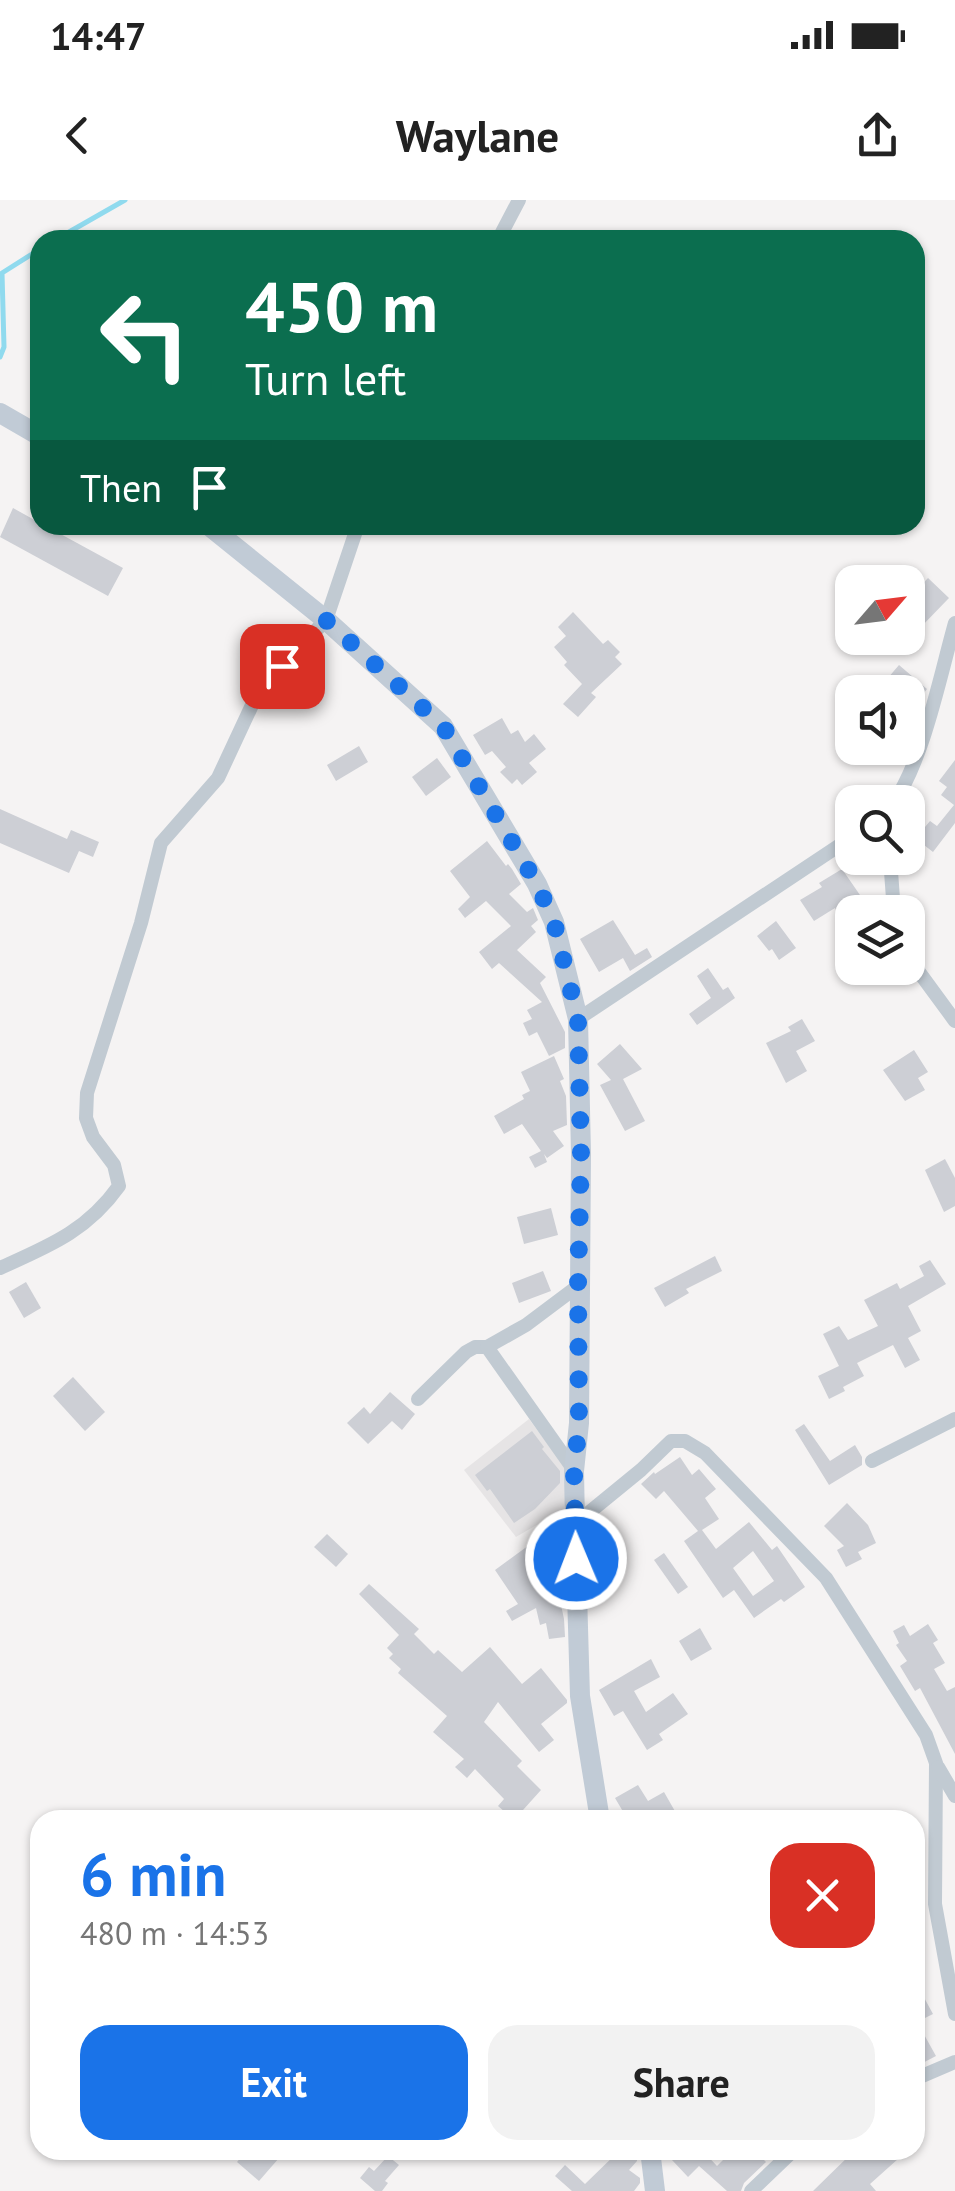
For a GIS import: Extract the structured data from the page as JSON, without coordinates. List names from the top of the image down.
{
  "north": "top right",
  "page": {
    "status": "14:47",
    "header": "Waylane",
    "turn": ["450 m", "Turn left"],
    "then": "Then",
    "heading": ["6 min", "480 m · 14:53"],
    "buttons": ["Exit", "Share"]
  }
}
